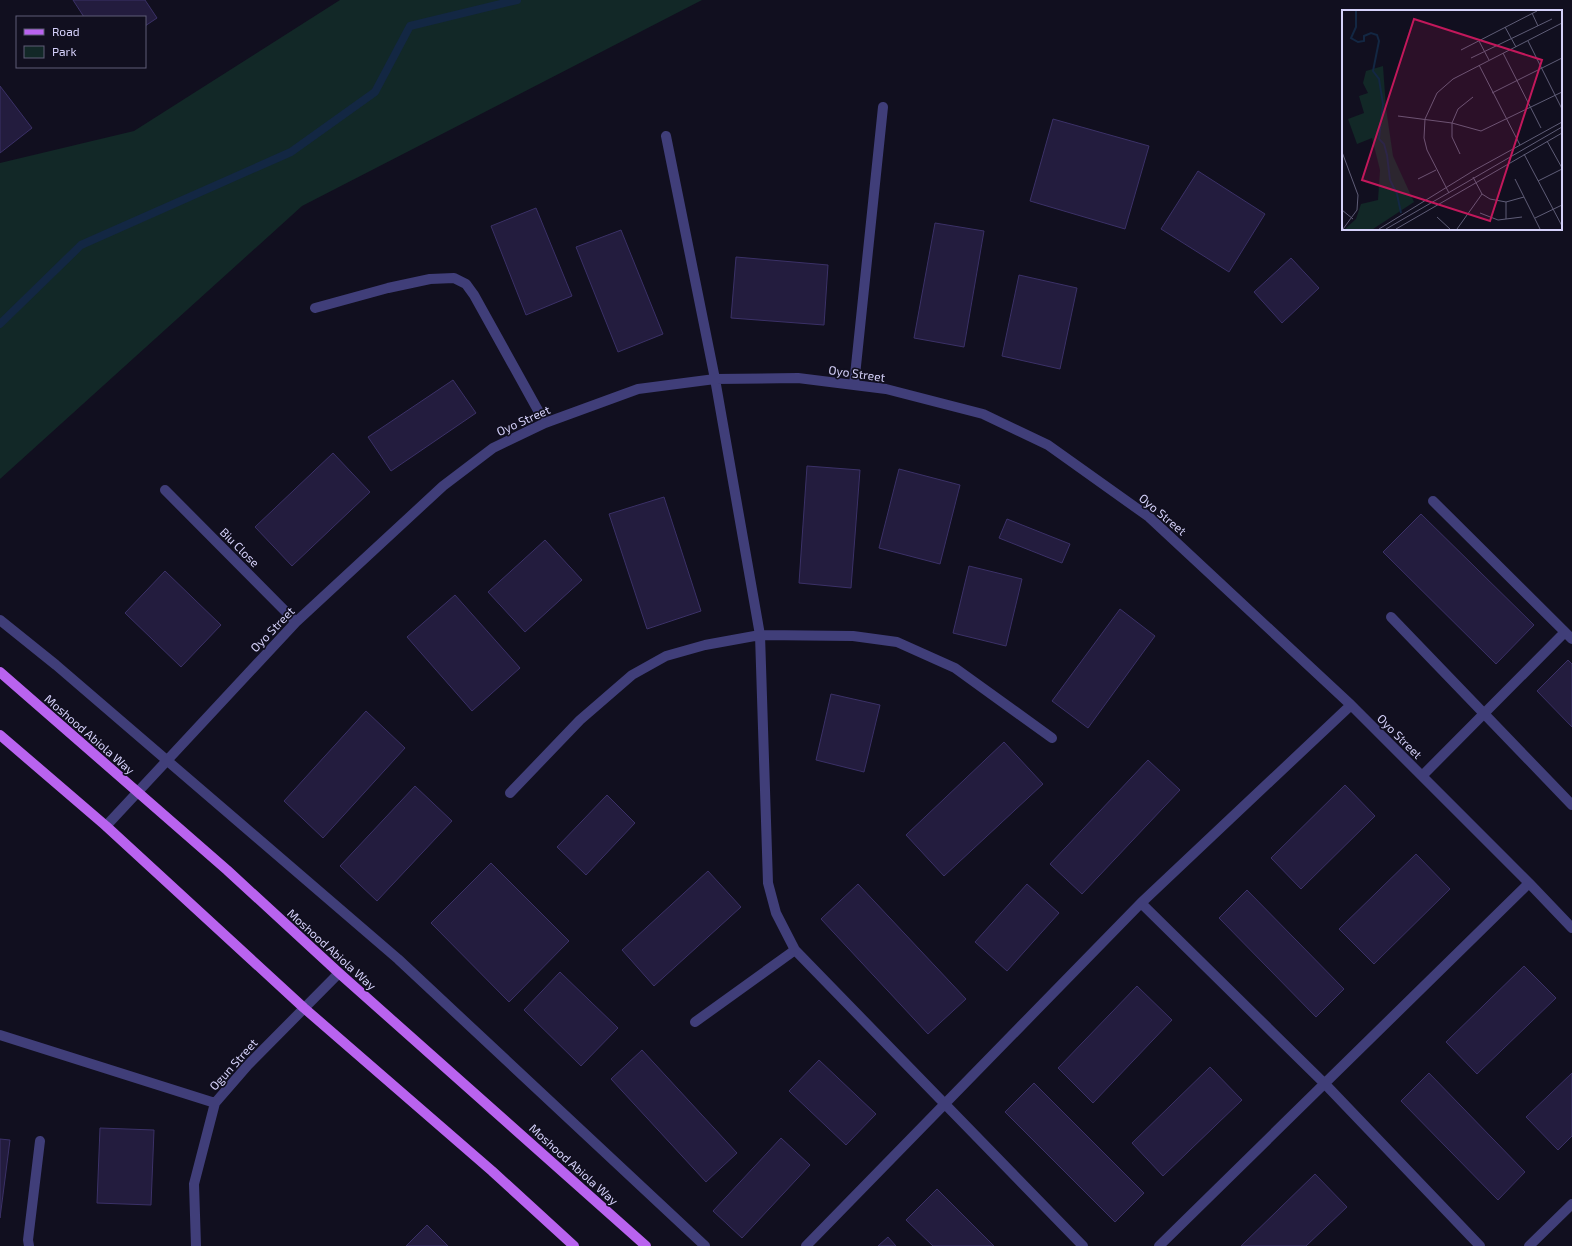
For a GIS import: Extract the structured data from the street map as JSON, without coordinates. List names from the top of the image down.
{
  "streets": {
    "main road": ["Moshood Abiola Way"],
    "street": ["Oyo Street", "Biu Close", "Ogun Street"]
  },
  "crossings": [
    ["Oyo Street", "Biu Close"],
    ["Oyo Street", "Moshood Abiola Way"],
    ["Moshood Abiola Way", "Ogun Street"]
  ],
  "legend": ["Road", "Park"]
}
